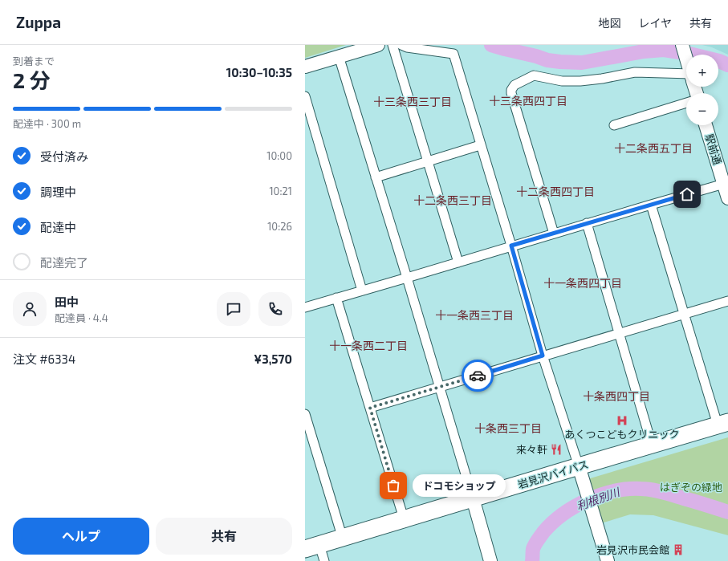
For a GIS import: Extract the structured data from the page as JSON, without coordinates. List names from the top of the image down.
{
  "streets": {
    "highway": ["岩見沢バイパス"],
    "street": ["駅前通"]
  },
  "districts": [
    "十三条西四丁目",
    "十三条西三丁目",
    "十二条西五丁目",
    "十二条西四丁目",
    "十二条西三丁目",
    "十一条西四丁目",
    "十一条西三丁目",
    "十一条西二丁目",
    "十条西四丁目",
    "十条西三丁目"
  ],
  "water": ["利根別川"],
  "parks": ["はぎぞの緑地"],
  "places": {
    "hospital": ["あくつこどもクリニック"],
    "restaurant": ["来々軒"],
    "other": ["ドコモショップ"],
    "building": ["岩見沢市民会館"]
  },
  "page": {
    "header": "Zuppa",
    "nav": ["地図", "レイヤ", "共有"],
    "heading": ["2 分", "到着まで", "10:30–10:35"],
    "panel": [
      "田中",
      "配達員 · 4.4",
      "注文 #6334",
      "¥3,570"
    ],
    "map_buttons": ["+", "−"],
    "bar": "配達中 · 300 m",
    "list": [
      ["受付済み", "10:00"],
      ["調理中", "10:21"],
      ["配達中", "10:26"],
      "配達完了"
    ],
    "bubble": "ドコモショップ",
    "buttons": ["ヘルプ", "共有"]
  }
}
